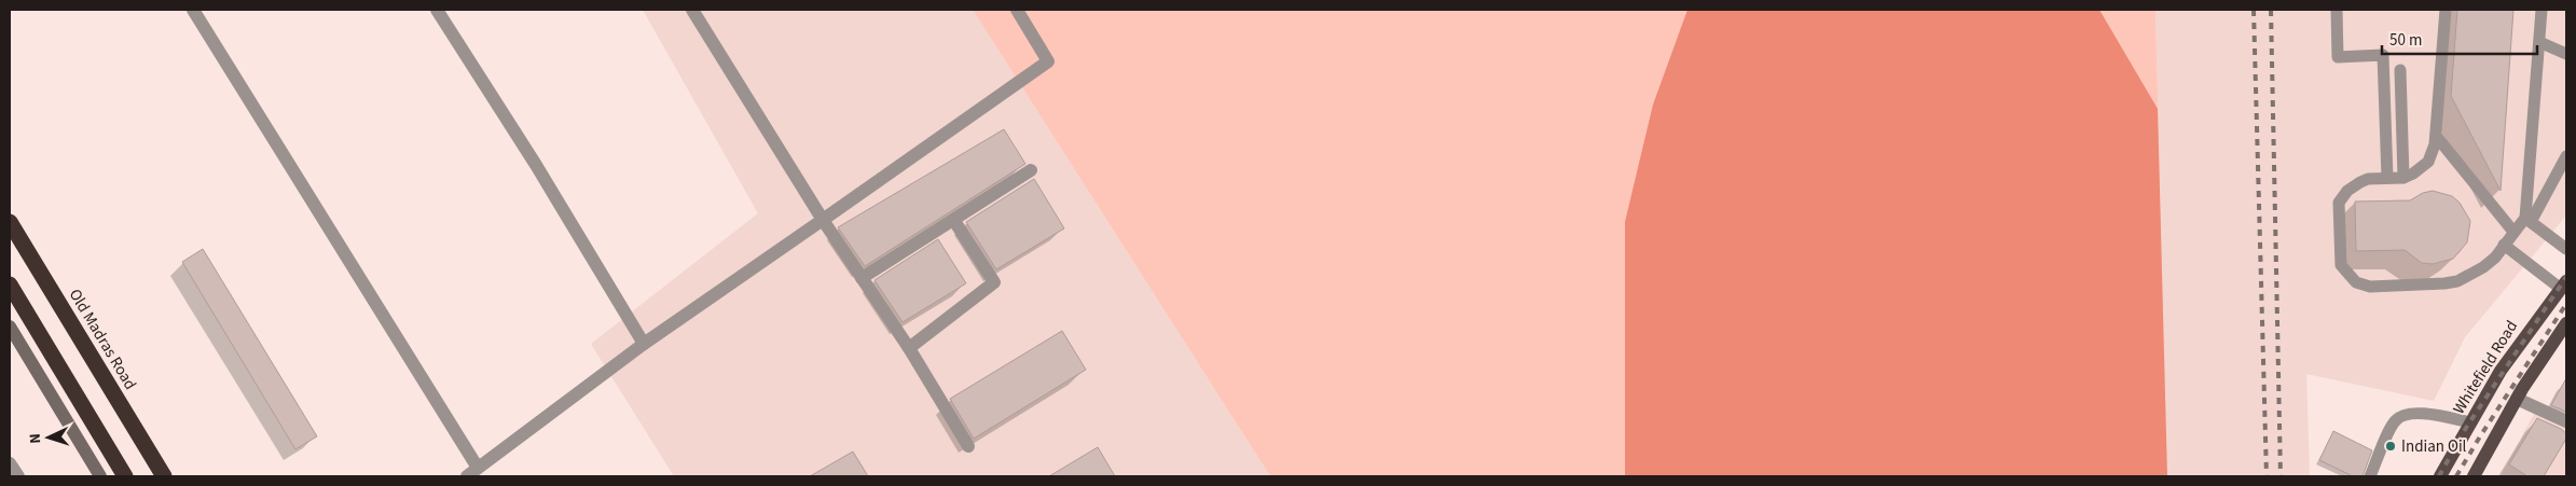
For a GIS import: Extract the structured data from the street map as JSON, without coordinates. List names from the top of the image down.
{
  "streets": {
    "highway": ["Old Madras Road"],
    "main road": ["Whitefield Road"]
  },
  "places": ["Indian Oil"],
  "scale_bar": "50 m",
  "north": "left"
}
